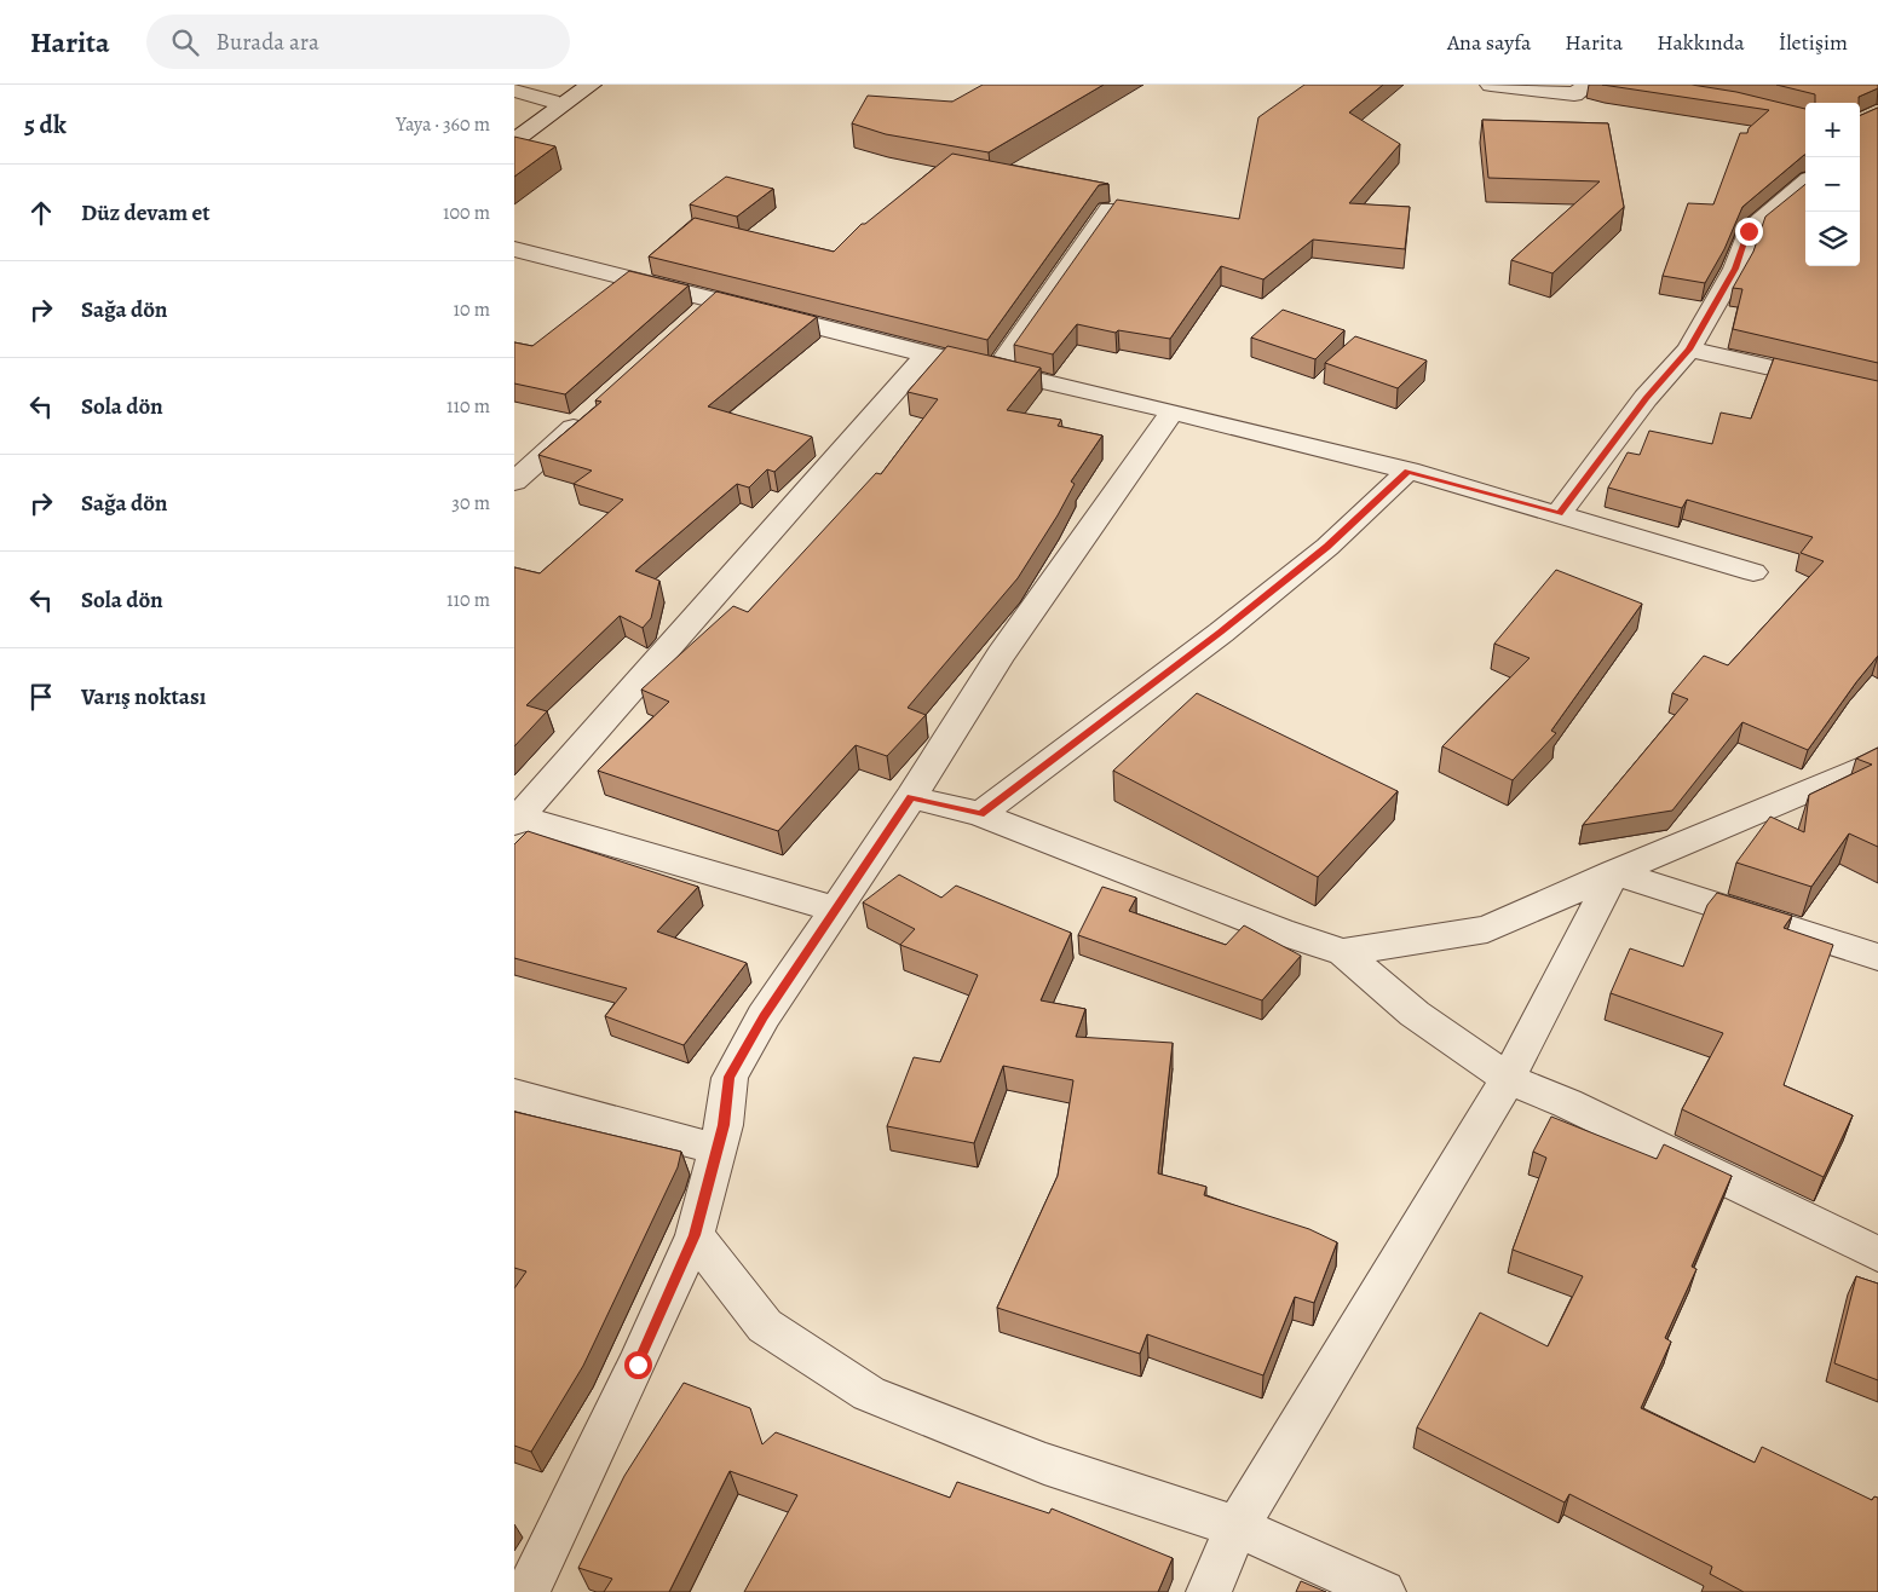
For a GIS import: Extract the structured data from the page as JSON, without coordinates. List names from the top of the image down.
{
  "page": {
    "header": "Harita",
    "search": "Burada ara",
    "nav": [
      "Ana sayfa",
      "Harita",
      "Hakkında",
      "İletişim"
    ],
    "heading": ["5 dk", "Yaya · 360 m"],
    "map_buttons": ["+", "−"],
    "list": [
      ["Düz devam et", "100 m"],
      ["Sağa dön", "10 m"],
      ["Sola dön", "110 m"],
      ["Sağa dön", "30 m"],
      ["Sola dön", "110 m"],
      "Varış noktası"
    ]
  }
}
